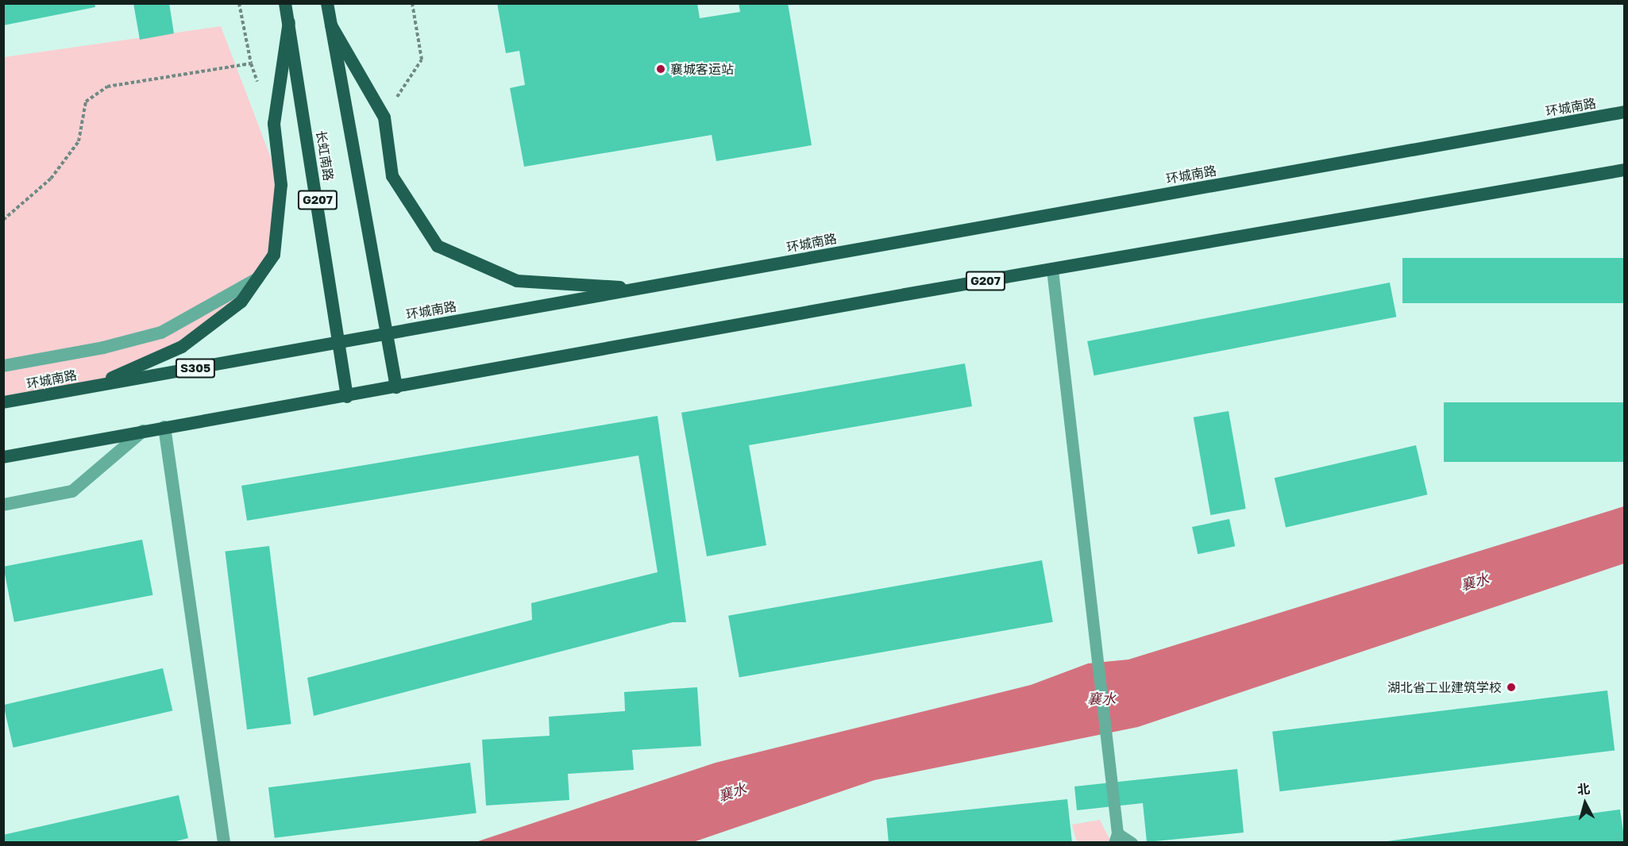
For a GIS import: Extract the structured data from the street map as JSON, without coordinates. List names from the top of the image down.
{
  "streets": {
    "highway": [
      "环城南路",
      "长虹南路",
      "G207",
      "S305"
    ]
  },
  "crossings": [
    ["环城南路", "长虹南路"],
    ["长虹南路", "G207"]
  ],
  "water": ["襄水"],
  "places": ["襄城客运站", "湖北省工业建筑学校"],
  "north": "top"
}
